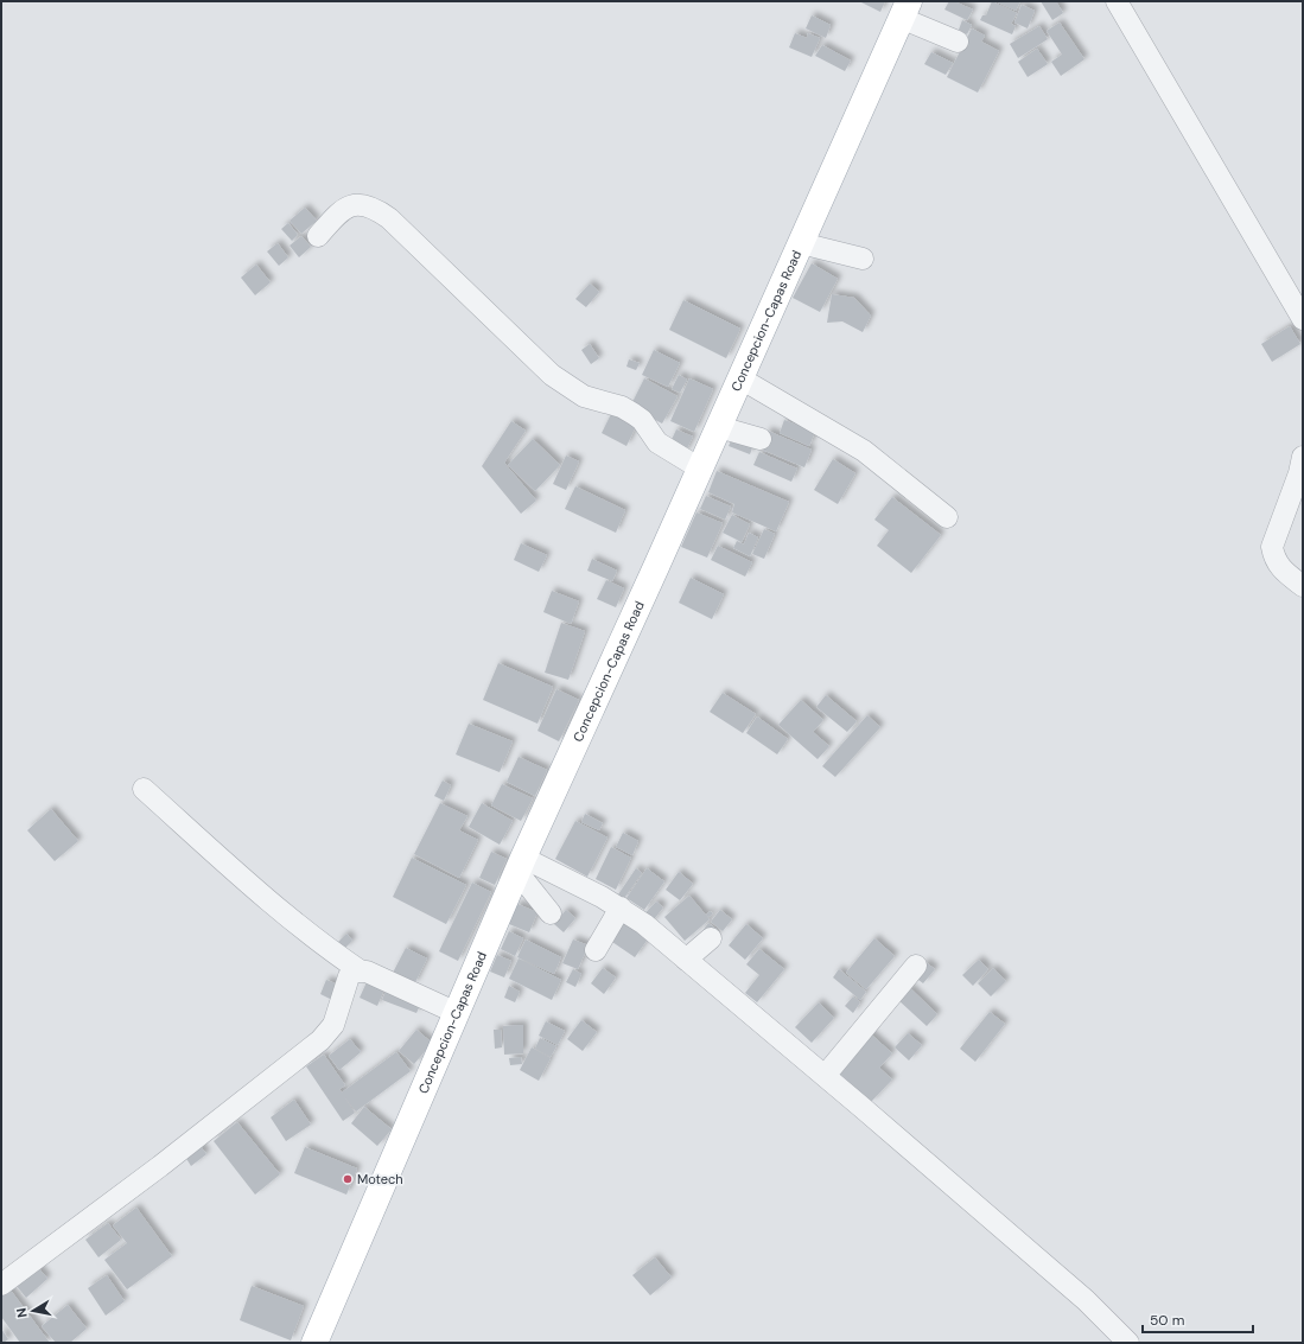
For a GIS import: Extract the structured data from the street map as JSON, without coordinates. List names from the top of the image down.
{
  "streets": {
    "main road": ["Concepcion-Capas Road"]
  },
  "places": ["Motech"],
  "scale_bar": "50 m",
  "north": "left"
}
